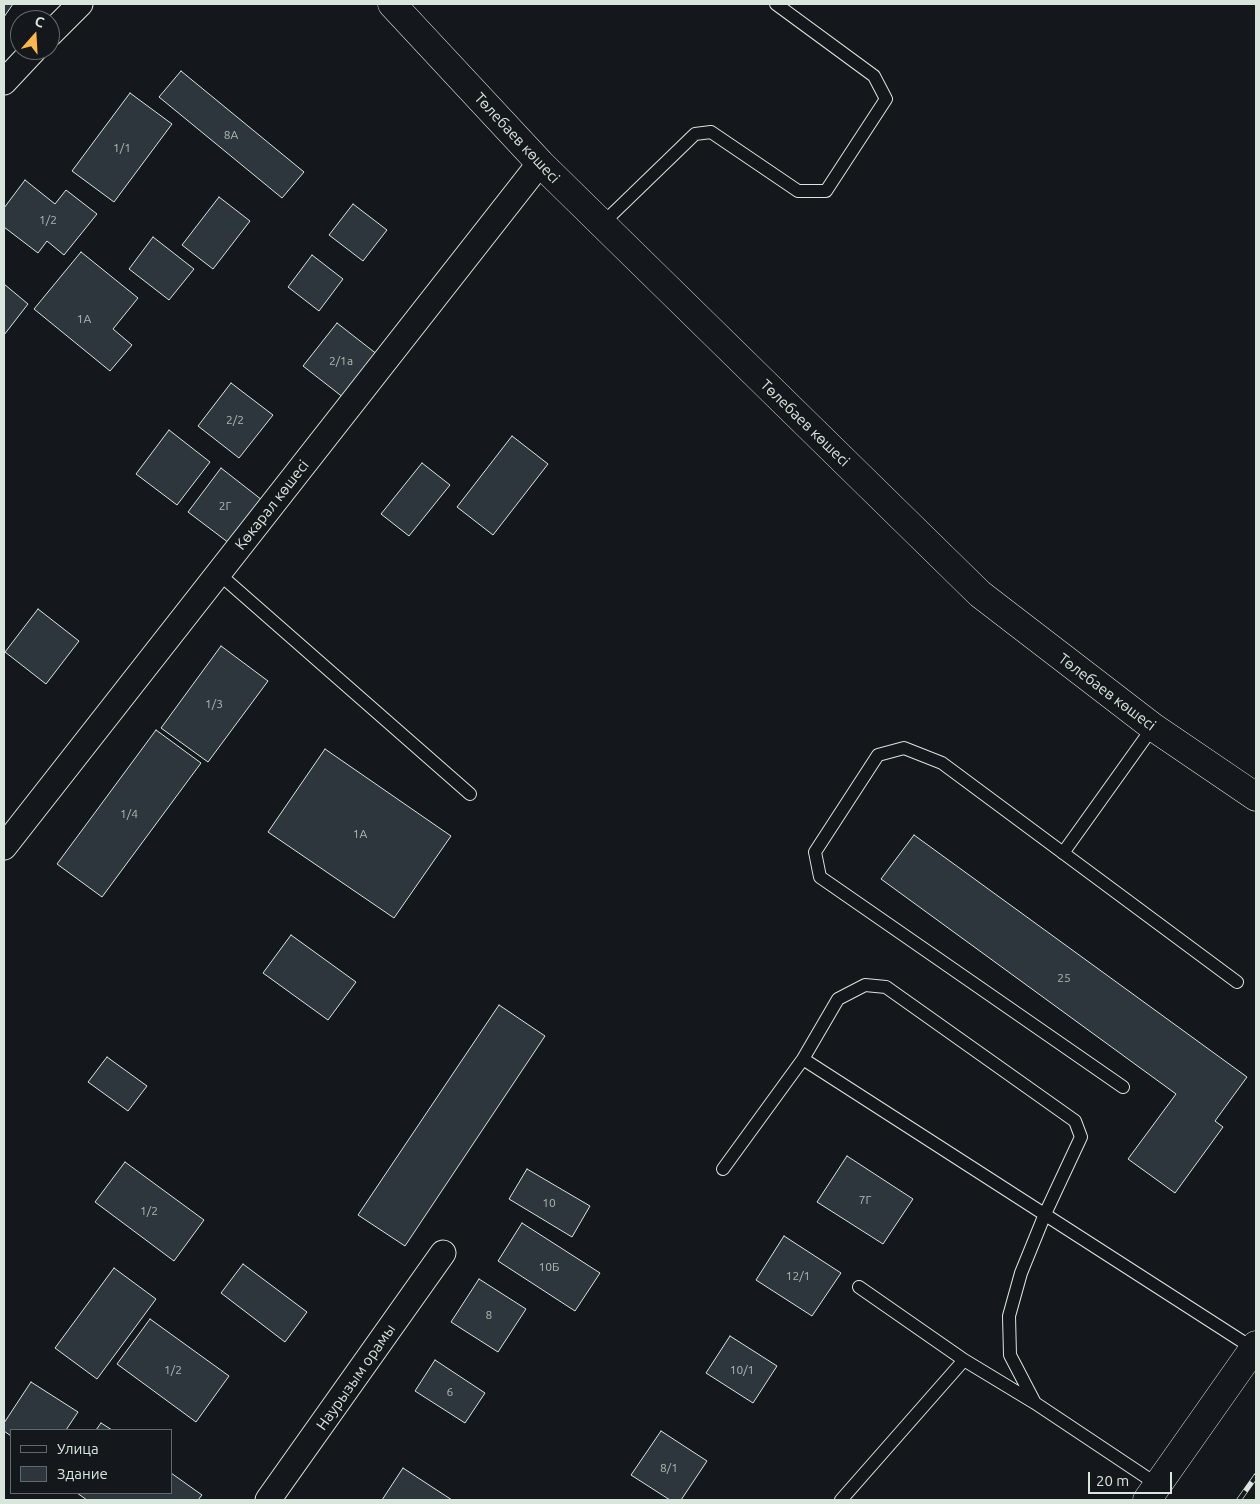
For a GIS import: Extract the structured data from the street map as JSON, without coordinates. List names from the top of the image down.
{
  "streets": {
    "street": ["Төлебаев көшесі", "Көкарал көшесі", "Наурызым орамы"]
  },
  "crossings": [
    ["Төлебаев көшесі", "Көкарал көшесі"]
  ],
  "house_numbers": [
    "8А",
    "1/1",
    "1/2",
    "1А",
    "2/1а",
    "2/2",
    "2Г",
    "1/3",
    "1/4",
    "1А",
    "25",
    "7Г",
    "10",
    "1/2",
    "10Б",
    "12/1",
    "8",
    "1/2",
    "10/1",
    "6",
    "8/1"
  ],
  "legend": ["Улица", "Здание"],
  "scale_bar": "20 m",
  "north": "top"
}
